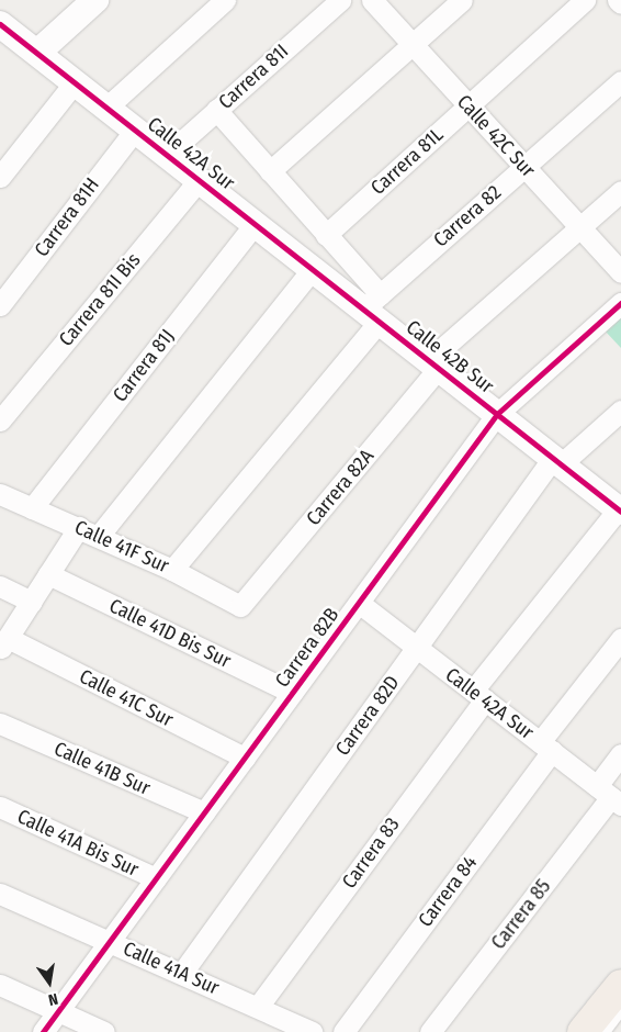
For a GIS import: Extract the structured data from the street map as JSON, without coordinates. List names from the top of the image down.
{
  "streets": {
    "street": [
      "Carrera 81I",
      "Calle 42C Sur",
      "Calle 42A Sur",
      "Carrera 81L",
      "Carrera 82",
      "Carrera 81H",
      "Carrera 81I Bis",
      "Calle 42B Sur",
      "Carrera 81J",
      "Carrera 82A",
      "Calle 41F Sur",
      "Calle 41D Bis Sur",
      "Carrera 82B",
      "Calle 41C Sur",
      "Carrera 82D",
      "Calle 41B Sur",
      "Calle 41A Bis Sur",
      "Carrera 83",
      "Carrera 84",
      "Carrera 85",
      "Calle 41A Sur"
    ]
  },
  "crossings": [
    ["Carrera 81I", "Calle 42A Sur"],
    ["Carrera 81I", "Calle 42B Sur"],
    ["Calle 42C Sur", "Carrera 81L"],
    ["Calle 42C Sur", "Carrera 82"],
    ["Calle 42C Sur", "Carrera 82A"],
    ["Calle 42A Sur", "Carrera 82"],
    ["Calle 42A Sur", "Carrera 81H"],
    ["Calle 42A Sur", "Carrera 81I Bis"],
    ["Calle 42A Sur", "Calle 42B Sur"],
    ["Calle 42A Sur", "Carrera 81J"],
    ["Calle 42A Sur", "Carrera 82B"],
    ["Calle 42A Sur", "Carrera 82D"],
    ["Calle 42A Sur", "Carrera 83"],
    ["Calle 42A Sur", "Carrera 84"],
    ["Calle 42A Sur", "Carrera 85"],
    ["Carrera 81L", "Calle 42B Sur"],
    ["Carrera 82", "Calle 42B Sur"],
    ["Carrera 82", "Calle 41F Sur"],
    ["Calle 42B Sur", "Carrera 82A"],
    ["Calle 42B Sur", "Carrera 82B"],
    ["Calle 42B Sur", "Carrera 82D"],
    ["Calle 42B Sur", "Carrera 83"],
    ["Carrera 81J", "Calle 41F Sur"],
    ["Carrera 82A", "Calle 41F Sur"],
    ["Calle 41D Bis Sur", "Carrera 82B"],
    ["Carrera 82B", "Calle 41C Sur"],
    ["Carrera 82B", "Calle 41B Sur"],
    ["Carrera 82B", "Calle 41A Bis Sur"],
    ["Carrera 82B", "Calle 41A Sur"],
    ["Carrera 82D", "Calle 41A Sur"],
    ["Carrera 83", "Calle 41A Sur"]
  ],
  "north": "bottom"
}
